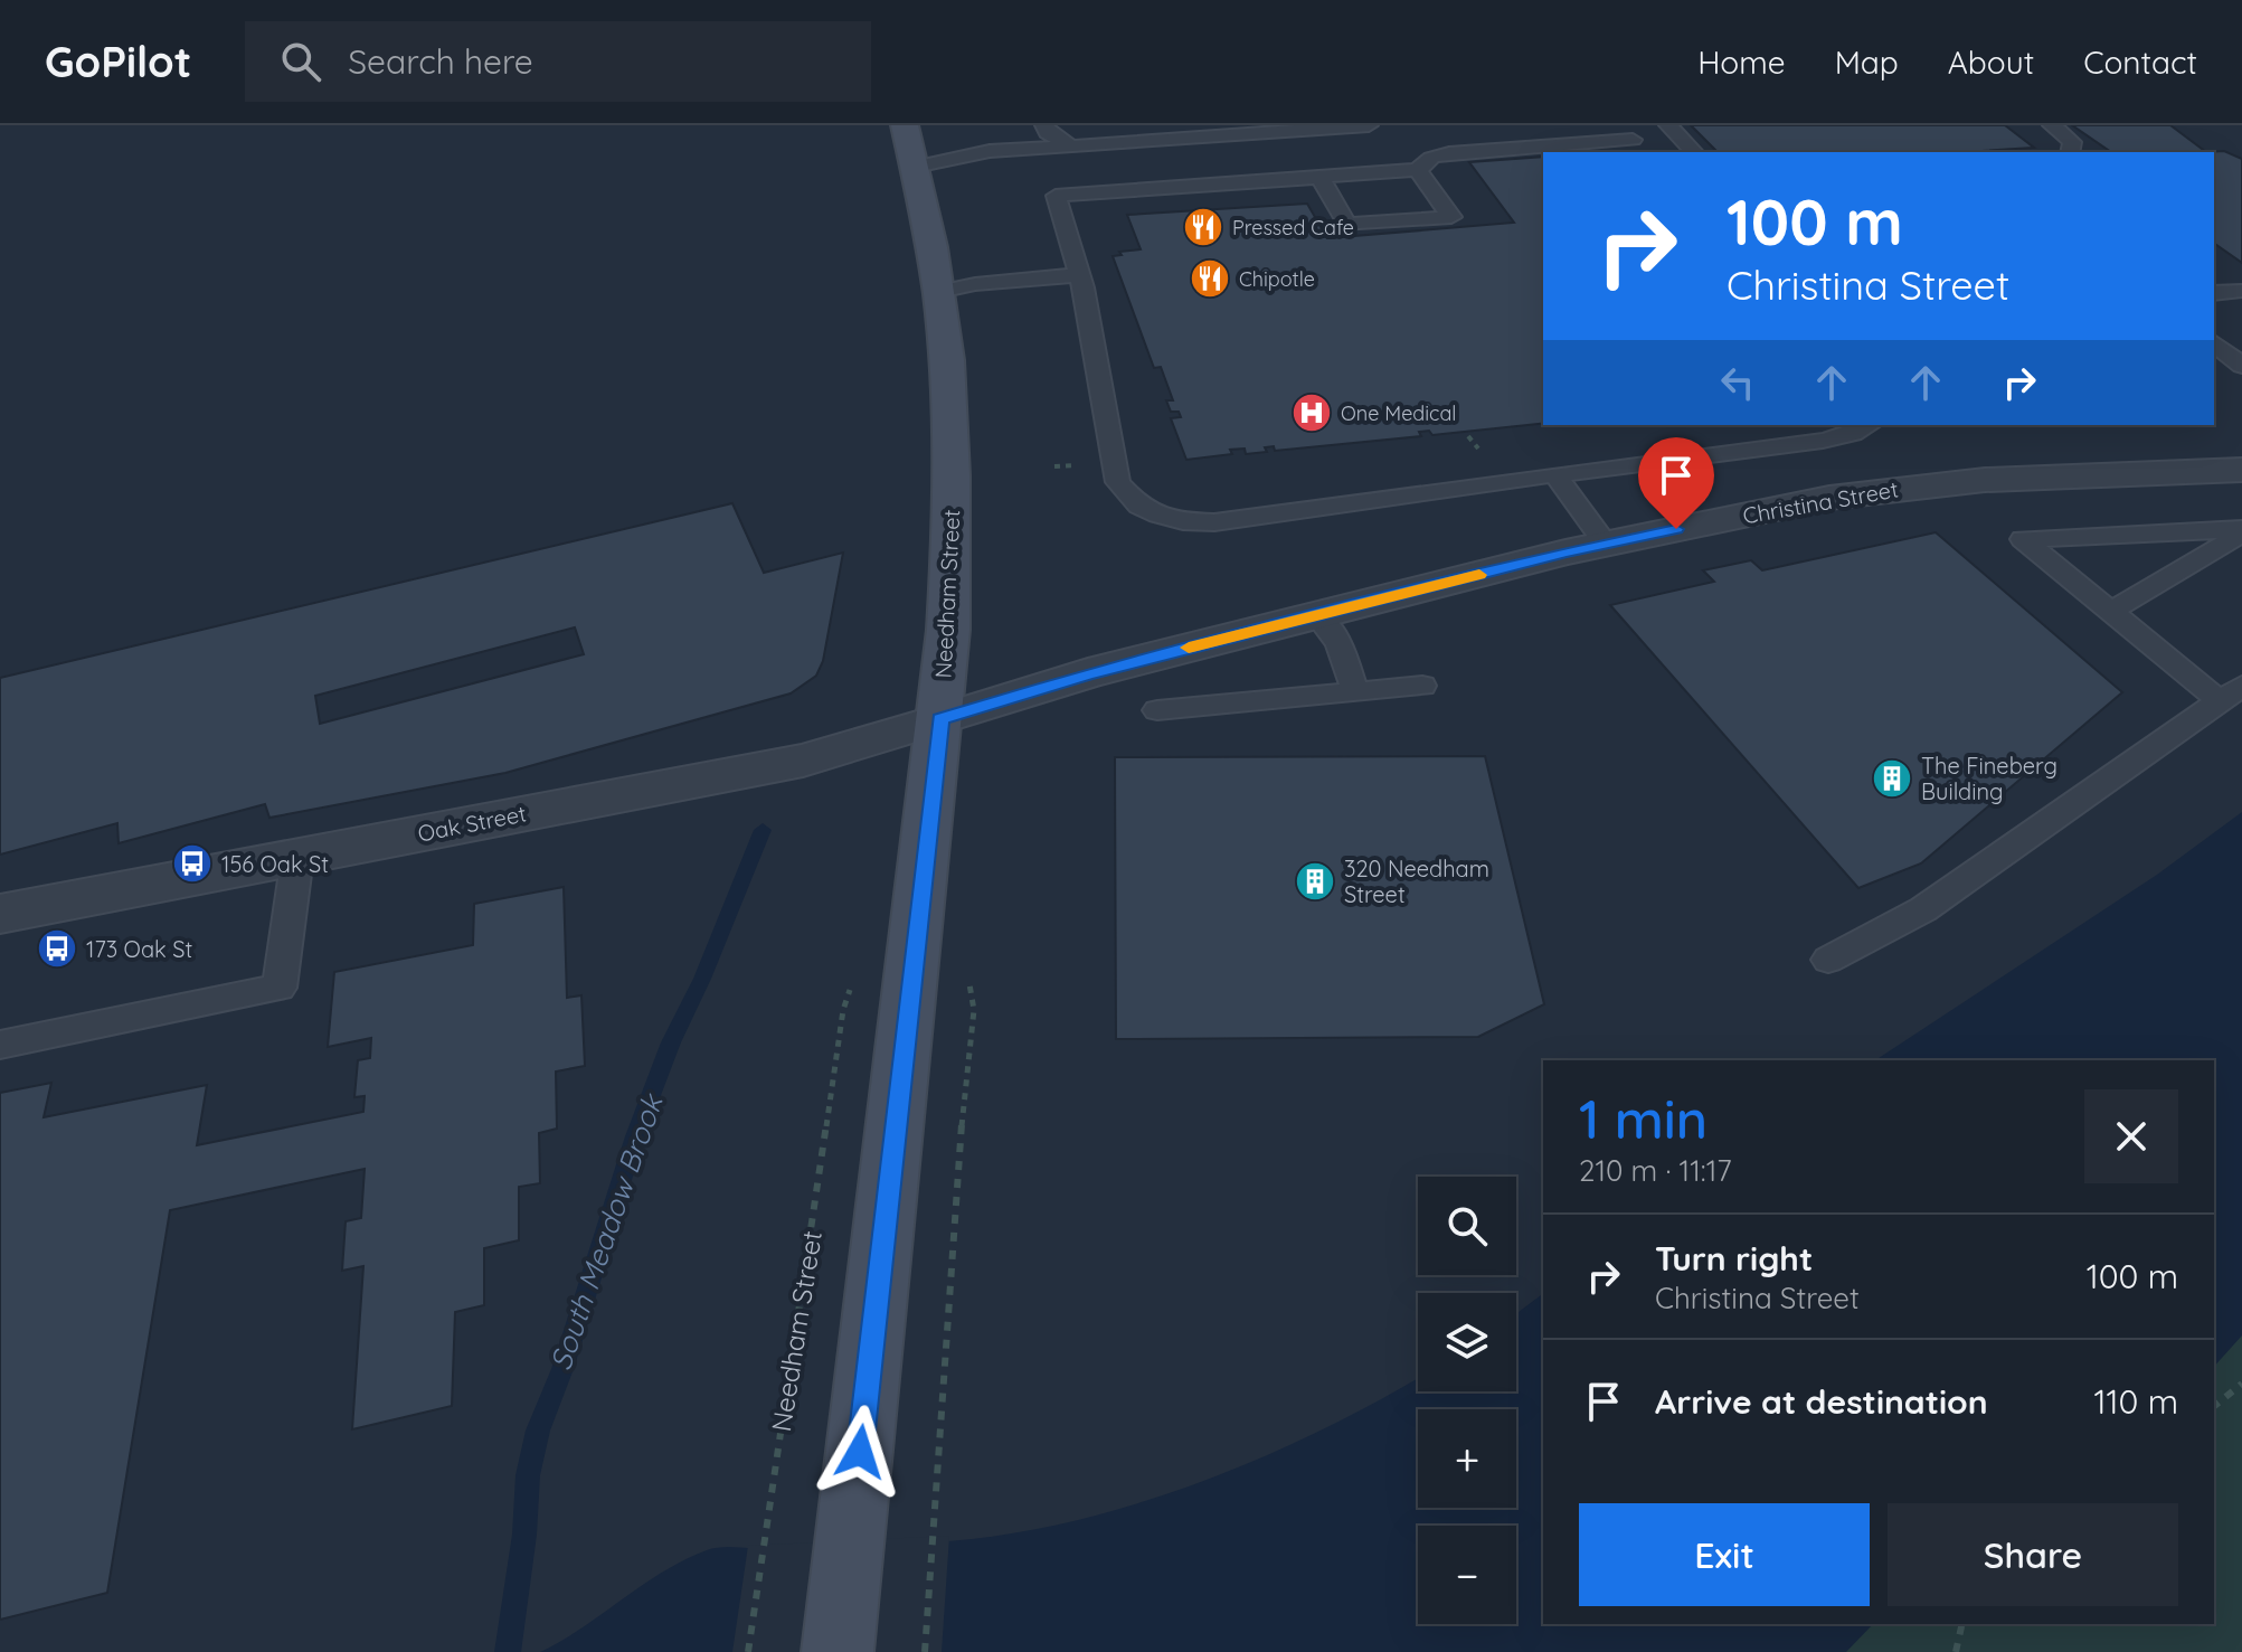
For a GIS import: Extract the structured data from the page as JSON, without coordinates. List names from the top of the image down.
{
  "streets": {
    "main road": ["Needham Street"],
    "street": ["Christina Street", "Oak Street"]
  },
  "crossings": [
    ["Christina Street", "Needham Street"],
    ["Christina Street", "Oak Street"],
    ["Needham Street", "Oak Street"]
  ],
  "water": ["South Meadow Brook"],
  "places": {
    "restaurant": ["Pressed Cafe", "Chipotle"],
    "hospital": ["One Medical"],
    "building": ["The Fineberg Building", "320 Needham Street"],
    "bus stop": ["156 Oak St", "173 Oak St"]
  },
  "page": {
    "header": "GoPilot",
    "search": "Search here",
    "nav": [
      "Home",
      "Map",
      "About",
      "Contact"
    ],
    "turn": ["100 m", "Christina Street"],
    "heading": ["1 min", "210 m · 11:17"],
    "map_buttons": ["+", "−"],
    "list": [
      {
        "name": "Turn right",
        "note": "Christina Street",
        "value": "100 m"
      },
      {
        "name": "Arrive at destination",
        "value": "110 m"
      }
    ],
    "buttons": ["Exit", "Share"]
  }
}
